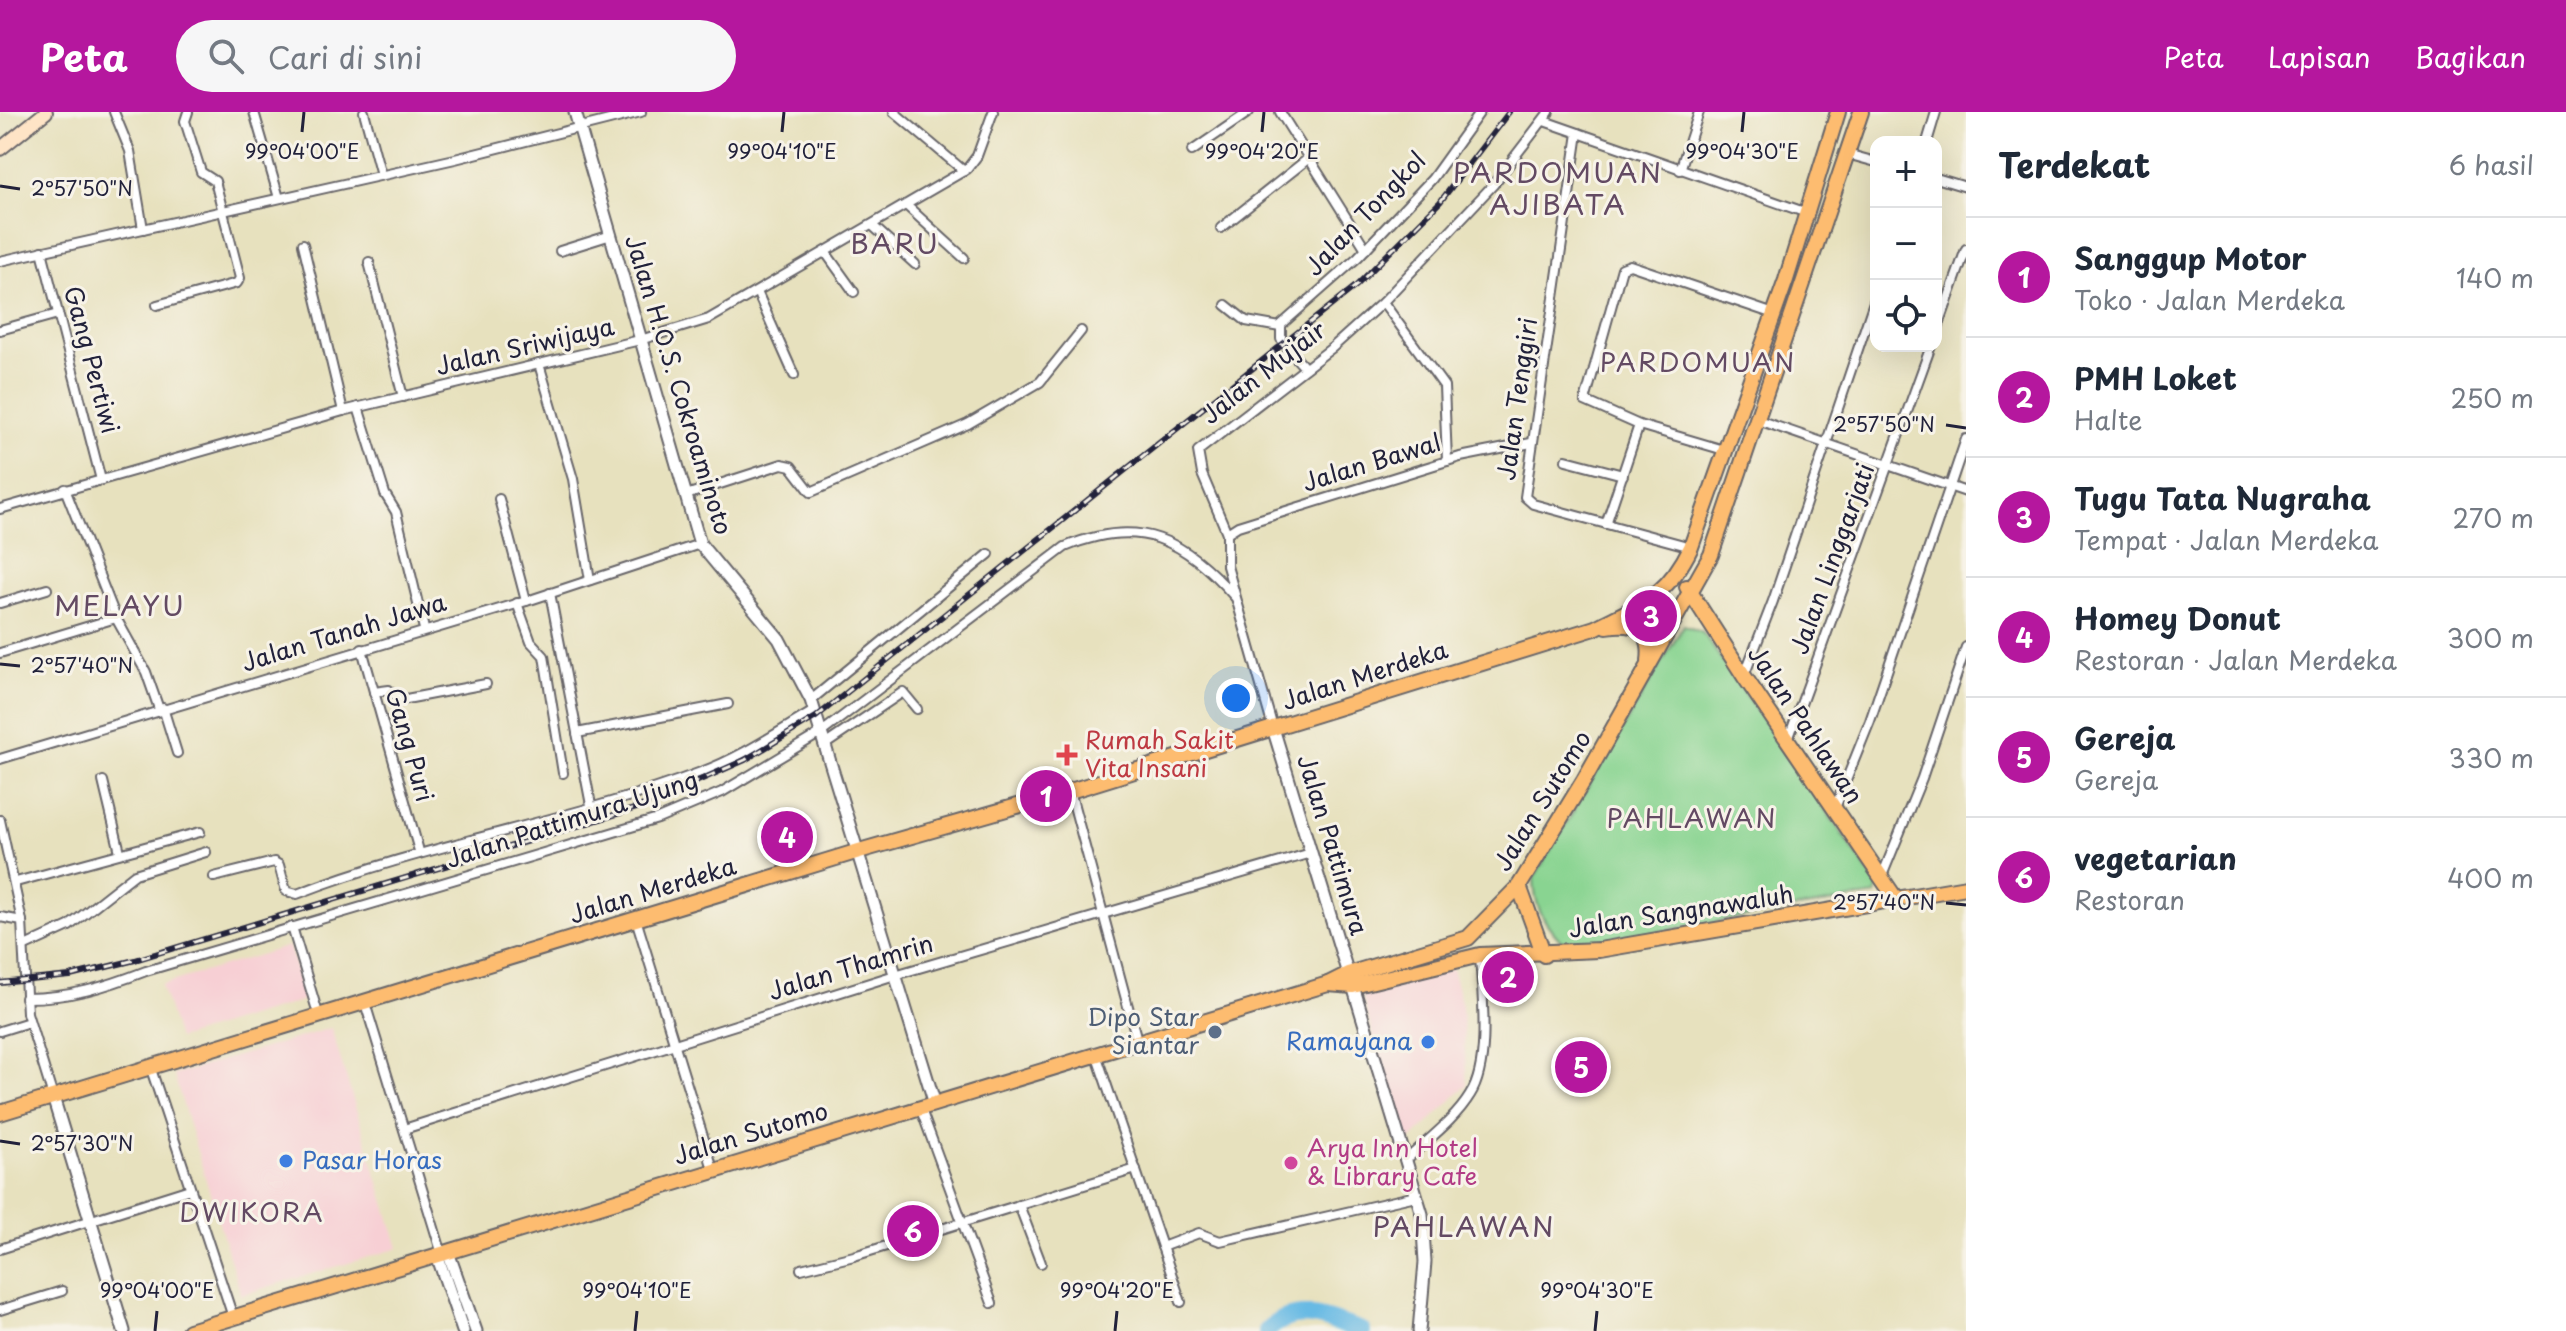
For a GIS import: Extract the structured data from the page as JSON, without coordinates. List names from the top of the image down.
{
  "streets": {
    "main road": [
      "Jalan Merdeka",
      "Jalan Pahlawan",
      "Jalan Sutomo",
      "Jalan Sangnawaluh"
    ],
    "street": [
      "Jalan Tongkol",
      "Jalan Sriwijaya",
      "Gang Pertiwi",
      "Jalan Mujair",
      "Jalan H.O.S. Cokroaminoto",
      "Jalan Tenggiri",
      "Jalan Bawal",
      "Jalan Linggarjati",
      "Jalan Tanah Jawa",
      "Gang Puri",
      "Jalan Pattimura Ujung",
      "Jalan Pattimura",
      "Jalan Thamrin"
    ]
  },
  "crossings": [
    ["Jalan Sriwijaya", "Gang Pertiwi"],
    ["Jalan Sriwijaya", "Jalan H.O.S. Cokroaminoto"],
    ["Jalan Mujair", "Jalan Bawal"],
    ["Jalan Mujair", "Jalan Merdeka"],
    ["Jalan Mujair", "Jalan Pattimura Ujung"],
    ["Jalan Mujair", "Jalan Pattimura"],
    ["Jalan H.O.S. Cokroaminoto", "Jalan Tanah Jawa"],
    ["Jalan H.O.S. Cokroaminoto", "Jalan Merdeka"],
    ["Jalan H.O.S. Cokroaminoto", "Jalan Sutomo"],
    ["Jalan H.O.S. Cokroaminoto", "Jalan Pattimura Ujung"],
    ["Jalan H.O.S. Cokroaminoto", "Jalan Thamrin"],
    ["Jalan Tenggiri", "Jalan Bawal"],
    ["Jalan Linggarjati", "Jalan Pahlawan"],
    ["Jalan Tanah Jawa", "Gang Puri"],
    ["Jalan Merdeka", "Jalan Pahlawan"],
    ["Jalan Merdeka", "Jalan Pattimura"],
    ["Jalan Pahlawan", "Jalan Sutomo"],
    ["Jalan Pahlawan", "Jalan Sangnawaluh"],
    ["Jalan Sutomo", "Jalan Pattimura"],
    ["Jalan Sutomo", "Jalan Sangnawaluh"],
    ["Jalan Pattimura", "Jalan Thamrin"]
  ],
  "districts": [
    "PARDOMUAN AJIBATA",
    "BARU",
    "PARDOMUAN",
    "MELAYU",
    "PAHLAWAN",
    "DWIKORA",
    "PAHLAWAN"
  ],
  "places": {
    "health": ["Rumah Sakit Vita Insani"],
    "other": [
      "Dipo Star Siantar",
      "Ramayana",
      "Pasar Horas",
      "Arya Inn Hotel & Library Cafe"
    ]
  },
  "page": {
    "header": "Peta",
    "search": "Cari di sini",
    "nav": ["Peta", "Lapisan", "Bagikan"],
    "heading": ["Terdekat", "6 hasil"],
    "map_buttons": ["+", "−"],
    "list": [
      {
        "mark": "1",
        "name": "Sanggup Motor",
        "note": "Toko · Jalan Merdeka",
        "value": "140 m"
      },
      {
        "mark": "2",
        "name": "PMH Loket",
        "note": "Halte",
        "value": "250 m"
      },
      {
        "mark": "3",
        "name": "Tugu Tata Nugraha",
        "note": "Tempat · Jalan Merdeka",
        "value": "270 m"
      },
      {
        "mark": "4",
        "name": "Homey Donut",
        "note": "Restoran · Jalan Merdeka",
        "value": "300 m"
      },
      {
        "mark": "5",
        "name": "Gereja",
        "note": "Gereja",
        "value": "330 m"
      },
      {
        "mark": "6",
        "name": "vegetarian",
        "note": "Restoran",
        "value": "400 m"
      }
    ],
    "pins": [
      "3",
      "1",
      "4",
      "2",
      "5",
      "6"
    ]
  },
  "coordinates": [
    "99°04'00\"E",
    "99°04'10\"E",
    "99°04'20\"E",
    "99°04'30\"E",
    "2°57'50\"N",
    "2°57'40\"N",
    "2°57'30\"N"
  ]
}
